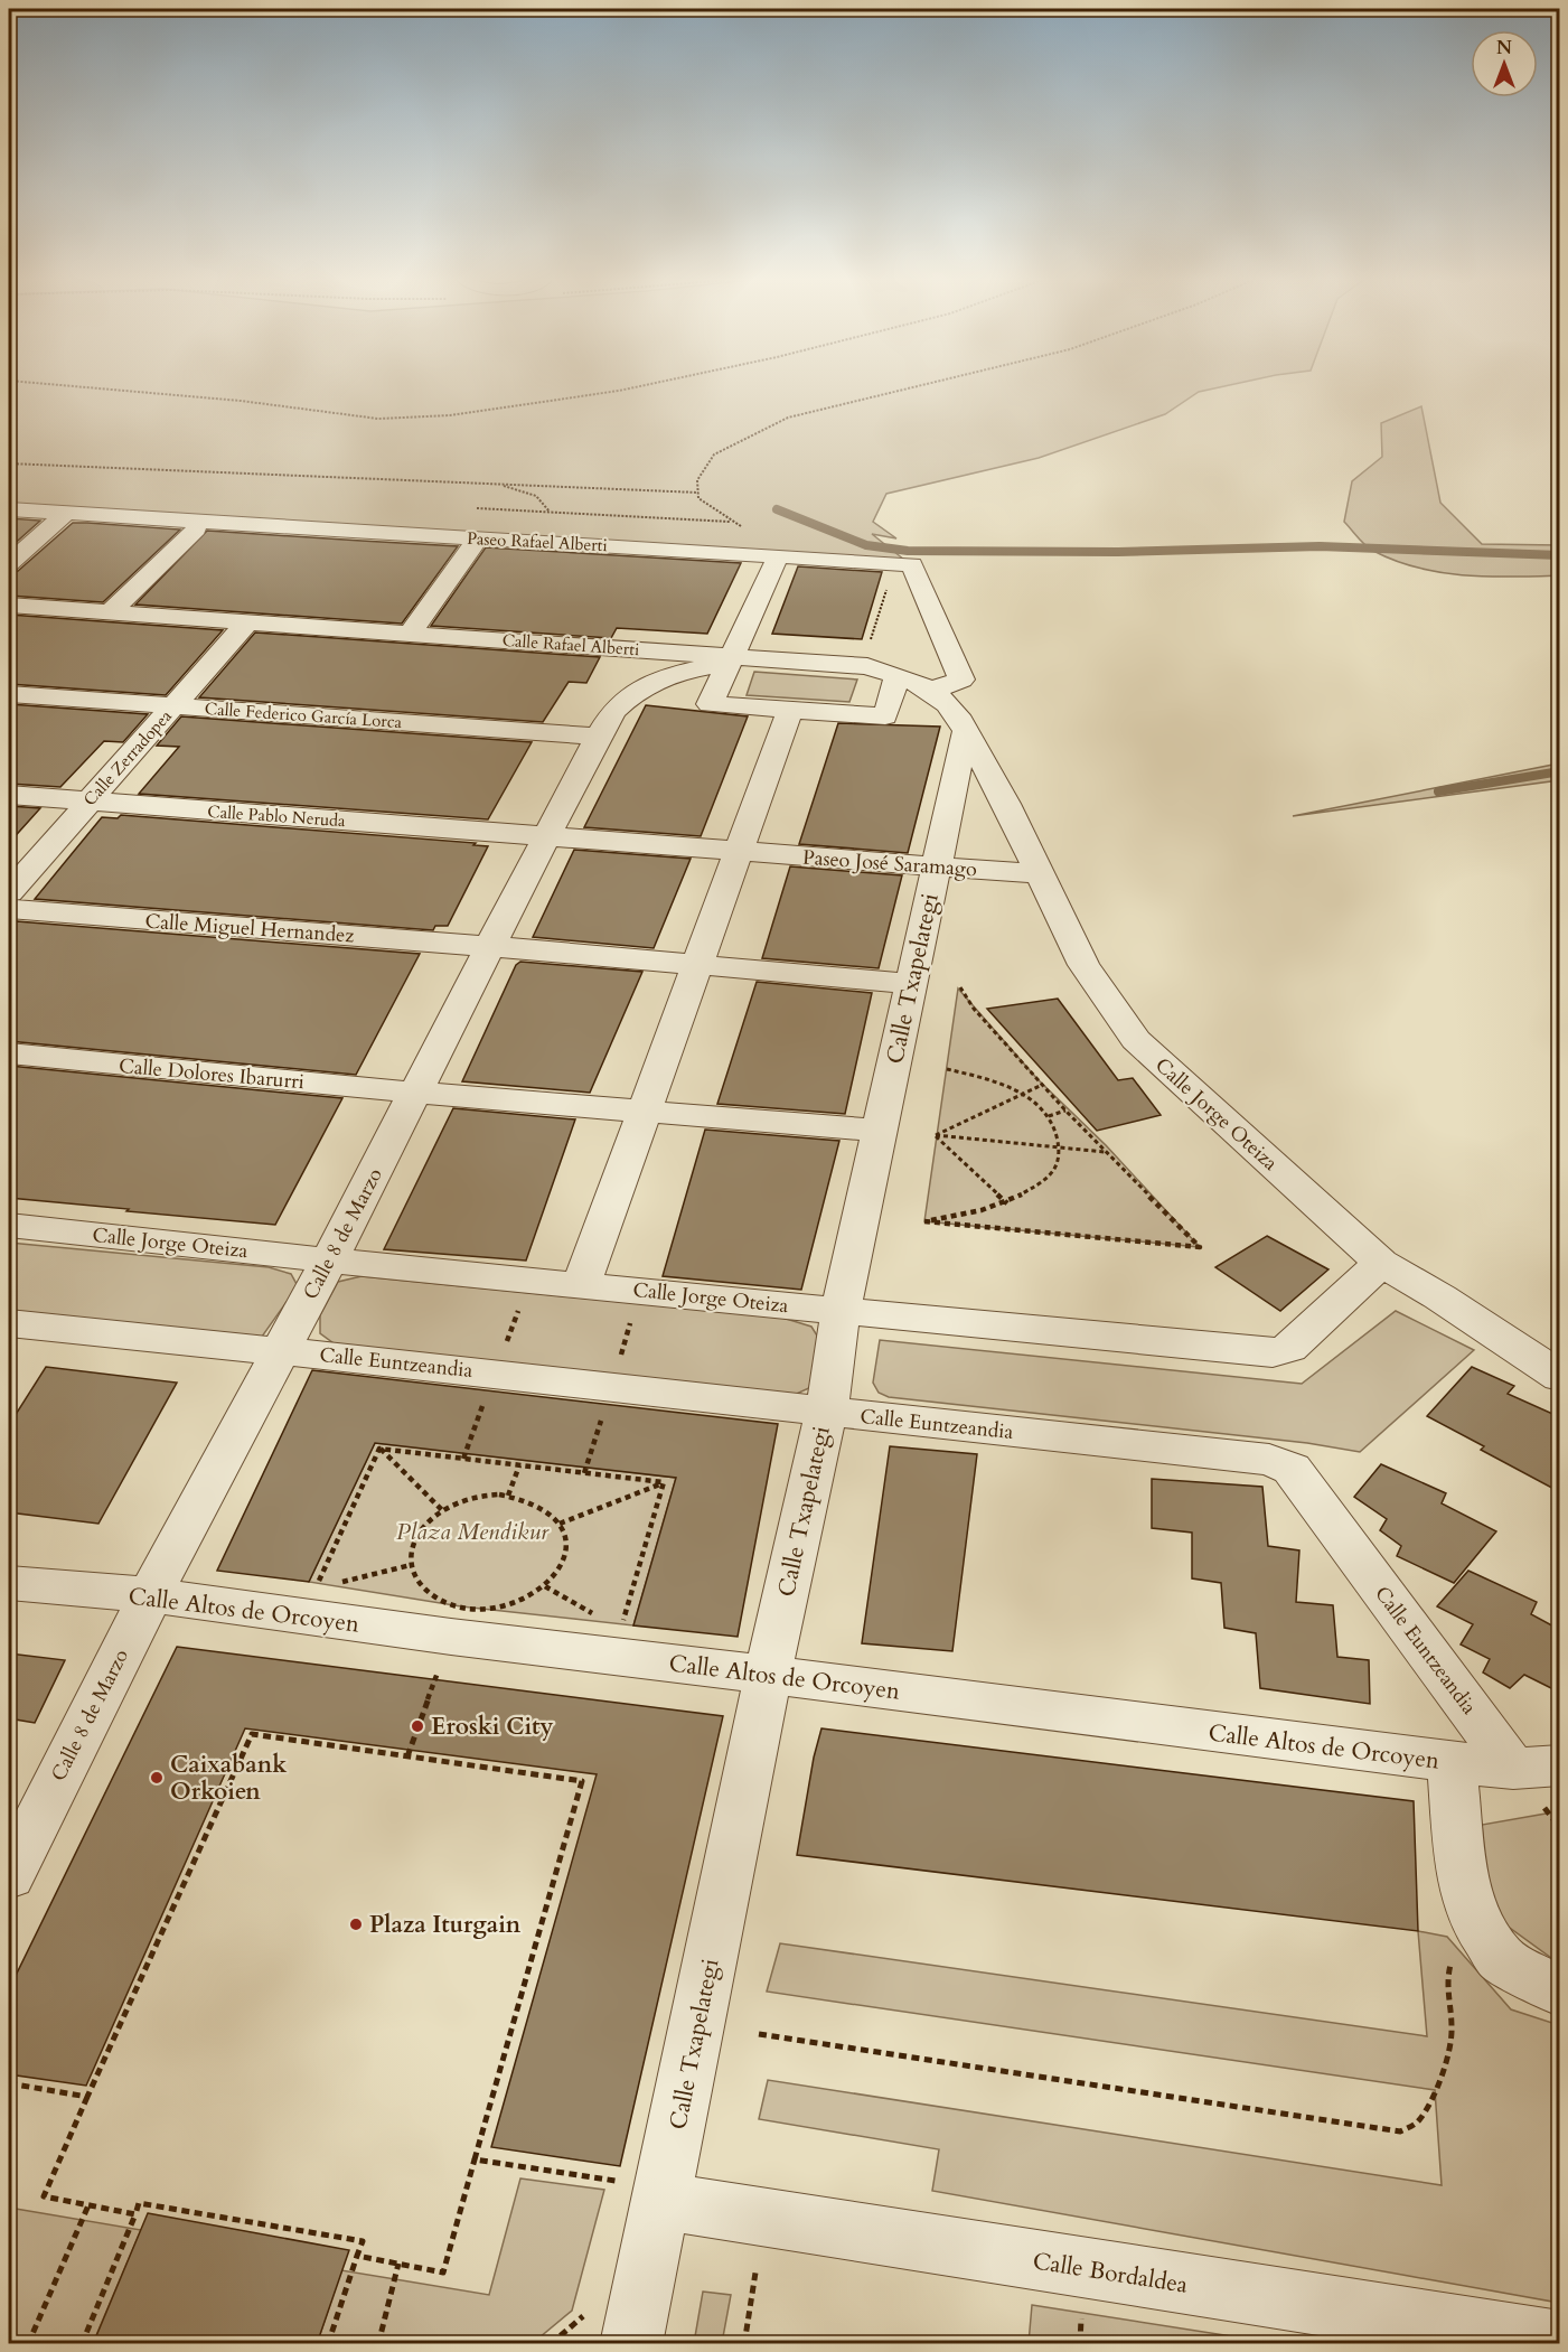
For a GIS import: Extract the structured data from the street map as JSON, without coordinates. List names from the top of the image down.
{
  "streets": {
    "street": [
      "Paseo Rafael Alberti",
      "Calle Rafael Alberti",
      "Calle Federico García Lorca",
      "Calle Zerradopea",
      "Calle Pablo Neruda",
      "Paseo José Saramago",
      "Calle Miguel Hernandez",
      "Calle Txapelategi",
      "Calle Dolores Ibarurri",
      "Calle Jorge Oteiza",
      "Calle 8 de Marzo",
      "Calle Euntzeandia",
      "Calle Altos de Orcoyen",
      "Calle Bordaldea"
    ]
  },
  "crossings": [
    ["Paseo Rafael Alberti", "Calle Rafael Alberti"],
    ["Calle Rafael Alberti", "Calle Zerradopea"],
    ["Calle Rafael Alberti", "Calle 8 de Marzo"],
    ["Calle Federico García Lorca", "Calle Zerradopea"],
    ["Calle Federico García Lorca", "Calle 8 de Marzo"],
    ["Calle Zerradopea", "Calle Pablo Neruda"],
    ["Calle Pablo Neruda", "Paseo José Saramago"],
    ["Calle Pablo Neruda", "Calle 8 de Marzo"],
    ["Paseo José Saramago", "Calle Txapelategi"],
    ["Paseo José Saramago", "Calle Jorge Oteiza"],
    ["Paseo José Saramago", "Calle 8 de Marzo"],
    ["Calle Miguel Hernandez", "Calle 8 de Marzo"],
    ["Calle Txapelategi", "Calle Jorge Oteiza"],
    ["Calle Txapelategi", "Calle Euntzeandia"],
    ["Calle Txapelategi", "Calle Altos de Orcoyen"],
    ["Calle Txapelategi", "Calle Bordaldea"],
    ["Calle Dolores Ibarurri", "Calle 8 de Marzo"],
    ["Calle Jorge Oteiza", "Calle 8 de Marzo"],
    ["Calle 8 de Marzo", "Calle Euntzeandia"],
    ["Calle 8 de Marzo", "Calle Altos de Orcoyen"],
    ["Calle Euntzeandia", "Calle Altos de Orcoyen"]
  ],
  "parks": ["Plaza Mendikur"],
  "places": ["Eroski City", "Caixabank Orkoien", "Plaza Iturgain"],
  "north": "top"
}
